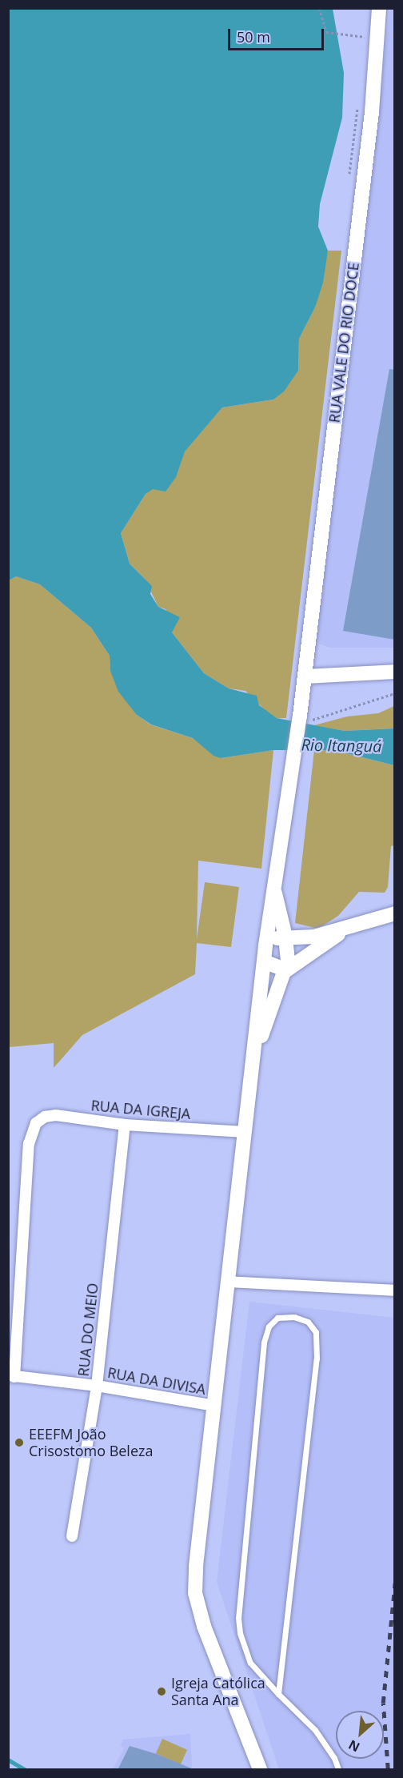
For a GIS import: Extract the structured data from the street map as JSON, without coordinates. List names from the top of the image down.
{
  "streets": {
    "street": [
      "RUA VALE DO RIO DOCE",
      "RUA DA IGREJA",
      "RUA DO MEIO",
      "RUA DA DIVISA"
    ]
  },
  "crossings": [
    ["RUA DA IGREJA", "RUA DO MEIO"],
    ["RUA DA IGREJA", "RUA DA DIVISA"],
    ["RUA DO MEIO", "RUA DA DIVISA"]
  ],
  "water": ["Rio Itanguá"],
  "places": ["EEEFM João Crisostomo Beleza", "Igreja Católica Santa Ana"],
  "scale_bar": "50 m",
  "north": "bottom left"
}
